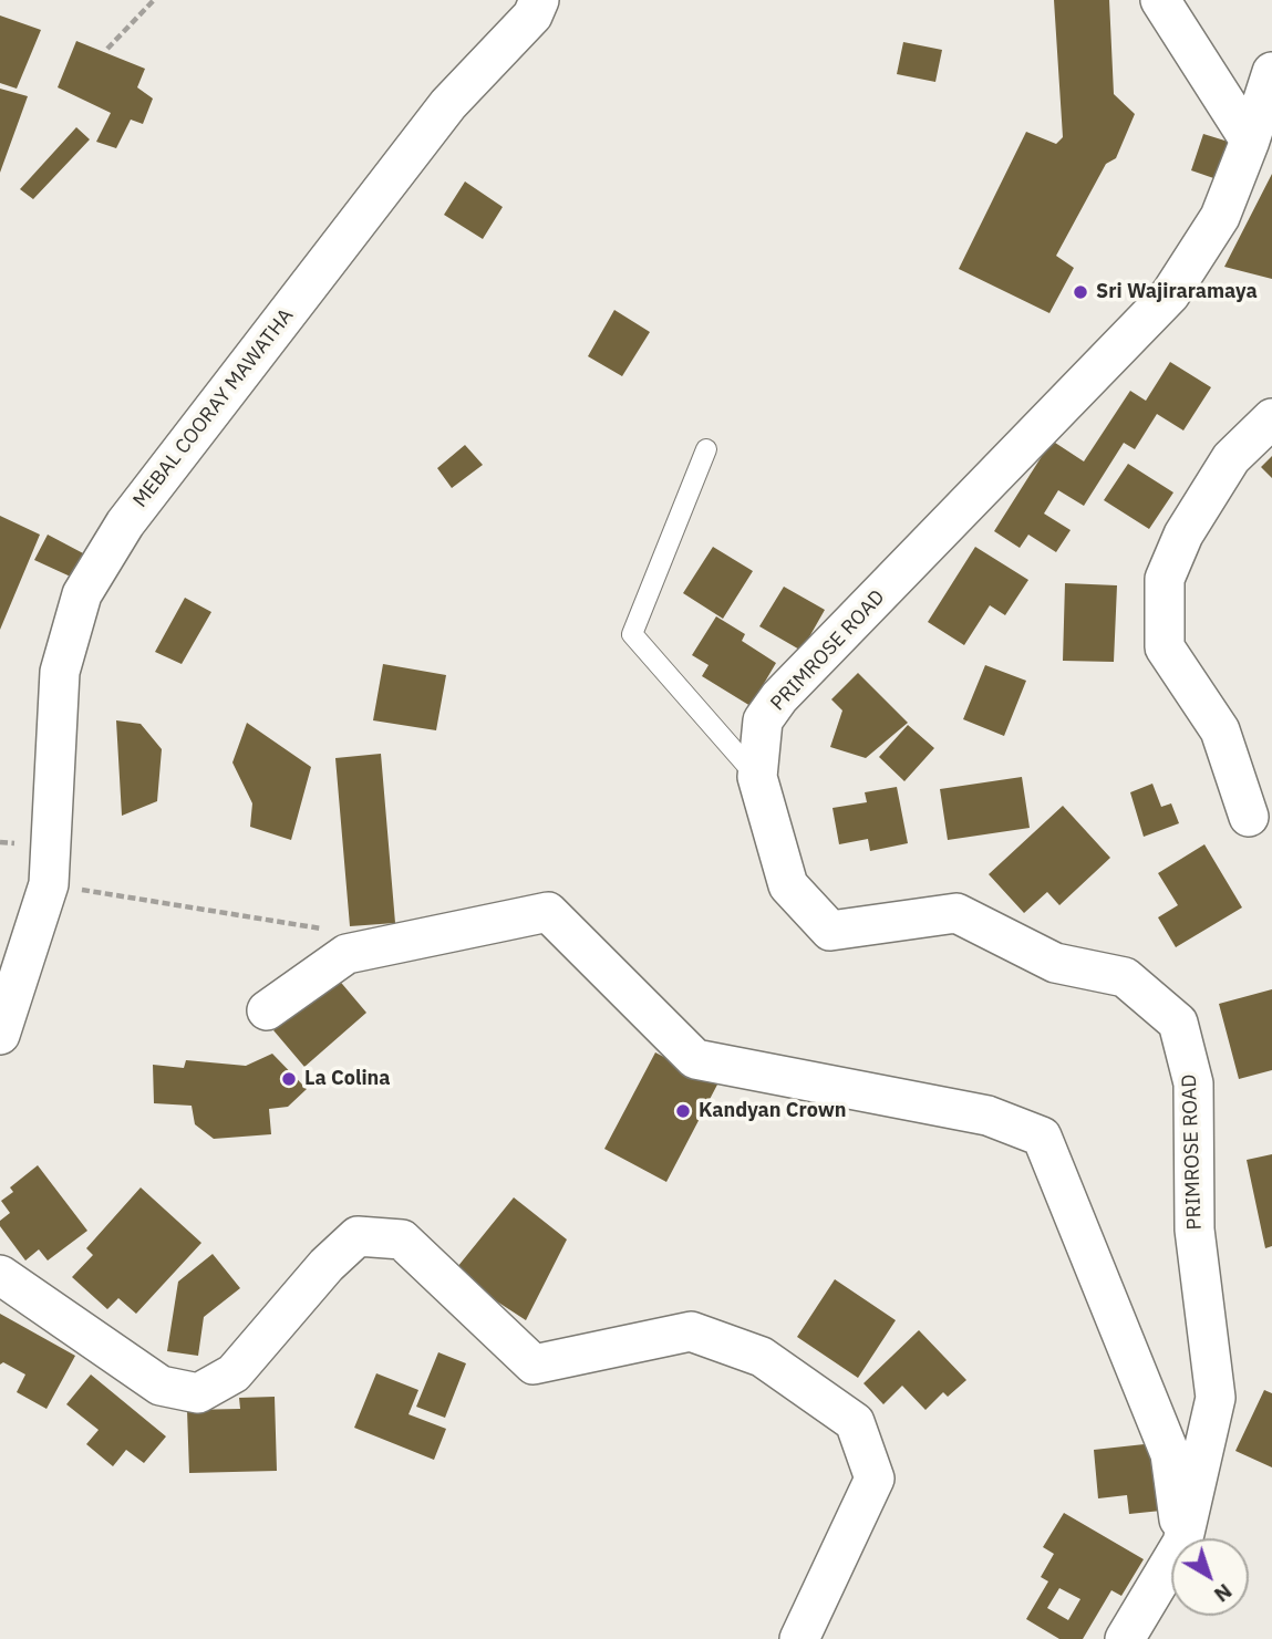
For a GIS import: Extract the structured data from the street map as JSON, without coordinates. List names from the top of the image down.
{
  "streets": {
    "street": ["MEBAL COORAY MAWATHA", "PRIMROSE ROAD"]
  },
  "places": ["Sri Wajiraramaya", "La Colina", "Kandyan Crown"],
  "north": "bottom right"
}
